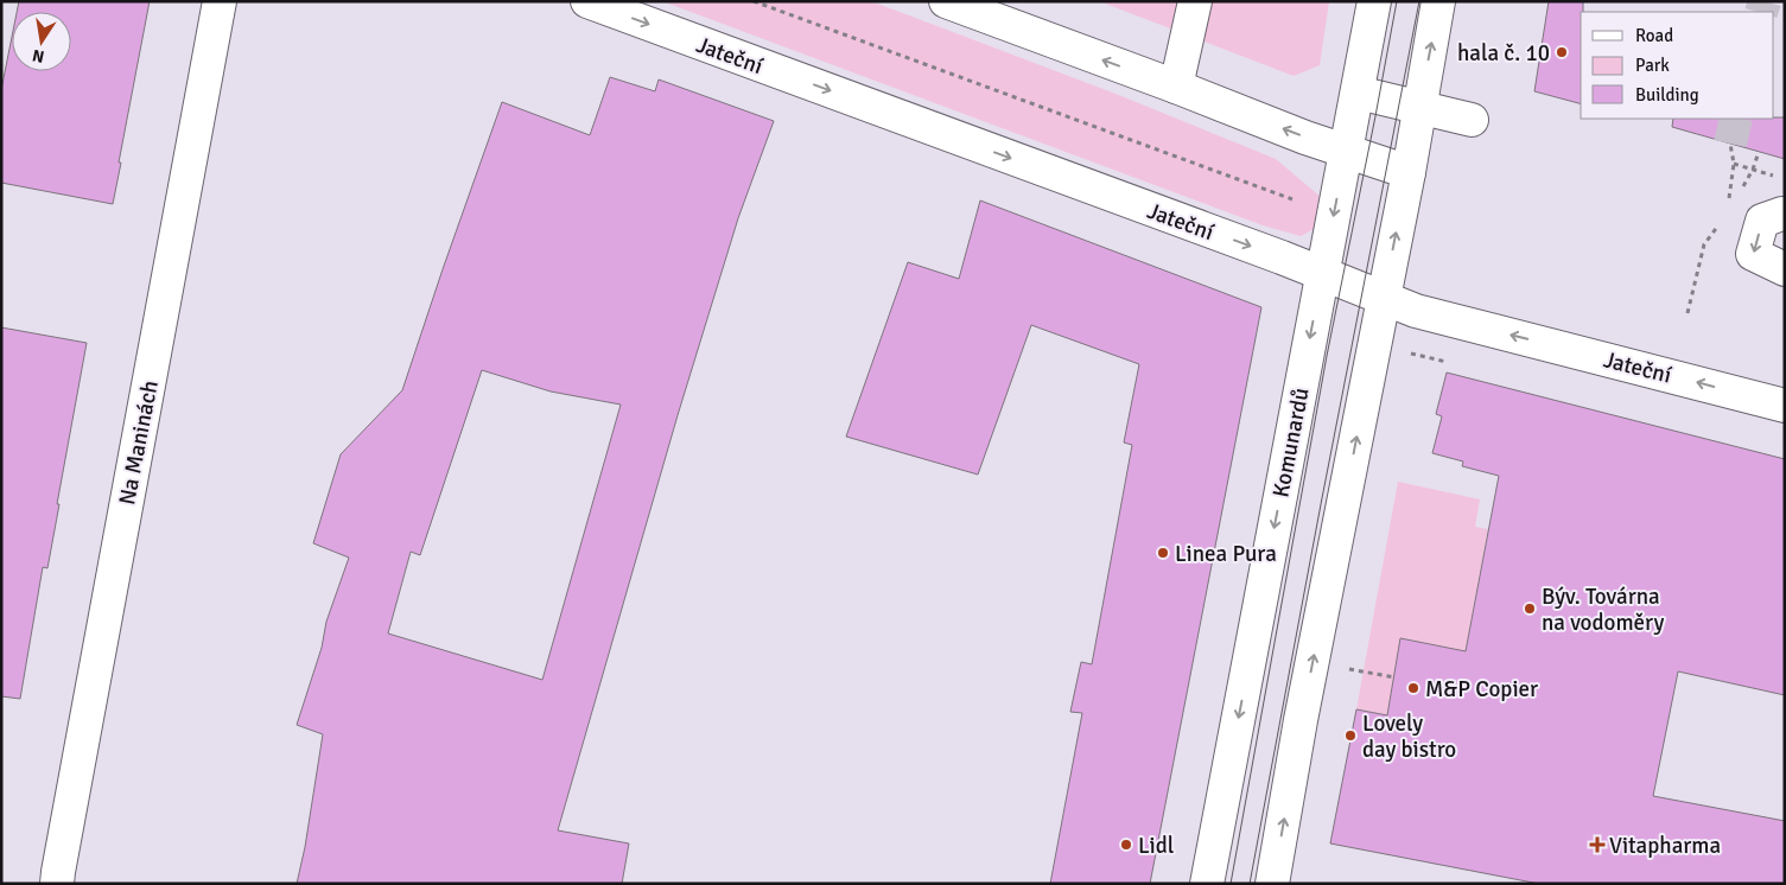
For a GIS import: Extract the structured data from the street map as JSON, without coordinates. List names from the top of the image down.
{
  "streets": {
    "street": ["Jateční", "Na Maninách", "Komunardů"]
  },
  "crossings": [
    ["Jateční", "Komunardů"]
  ],
  "places": {
    "other": [
      "hala č. 10",
      "Linea Pura",
      "Býv. Továrna na vodoměry",
      "M&P Copier",
      "Lovely day bistro",
      "Lidl"
    ],
    "health": ["Vitapharma"]
  },
  "legend": ["Road", "Park", "Building"],
  "north": "bottom"
}
